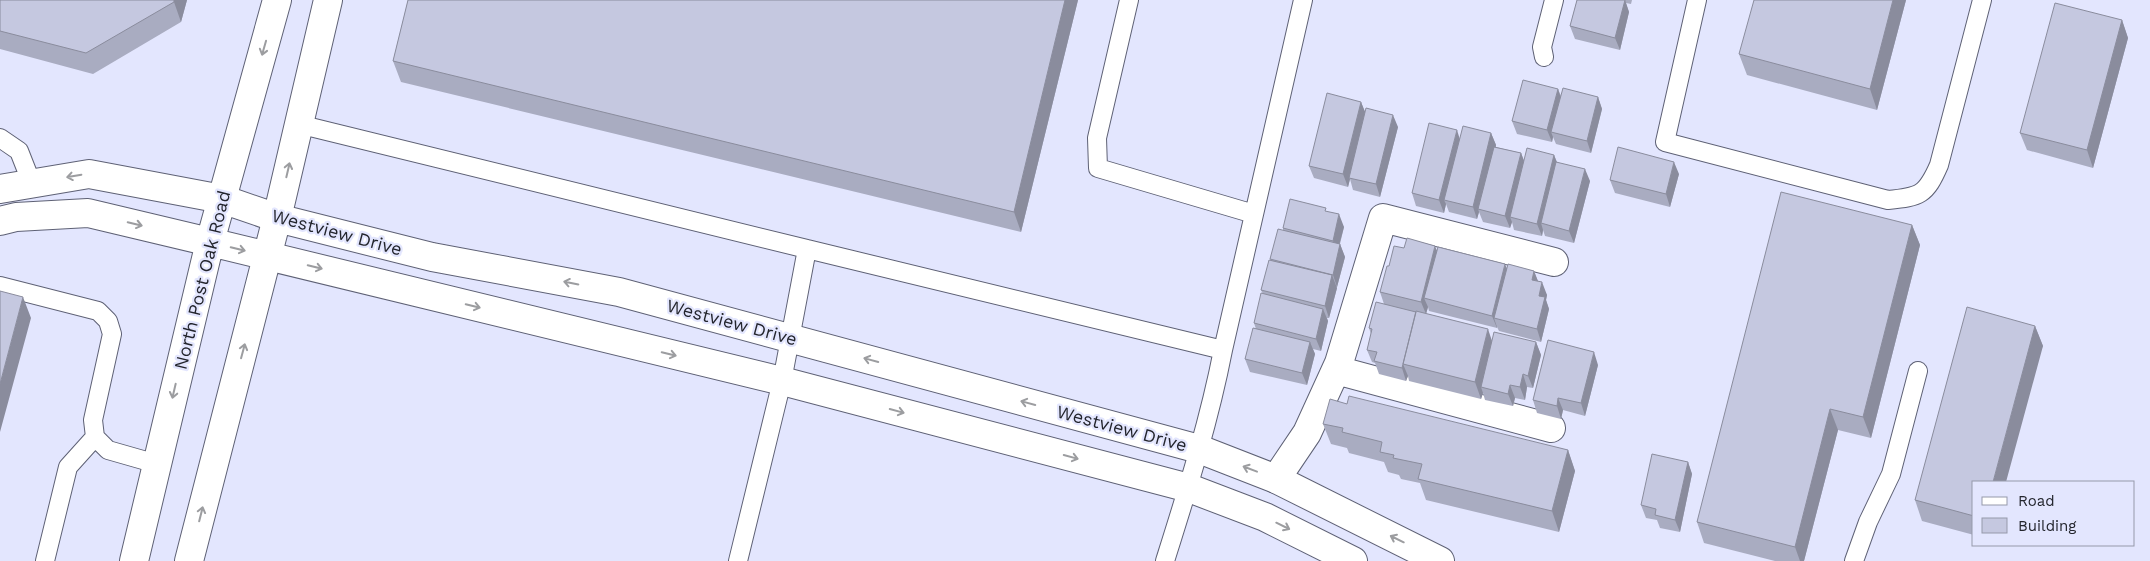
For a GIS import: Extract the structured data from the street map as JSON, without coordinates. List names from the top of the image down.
{
  "streets": {
    "main road": ["Westview Drive", "North Post Oak Road"]
  },
  "crossings": [
    ["Westview Drive", "North Post Oak Road"]
  ],
  "legend": ["Road", "Building"]
}
